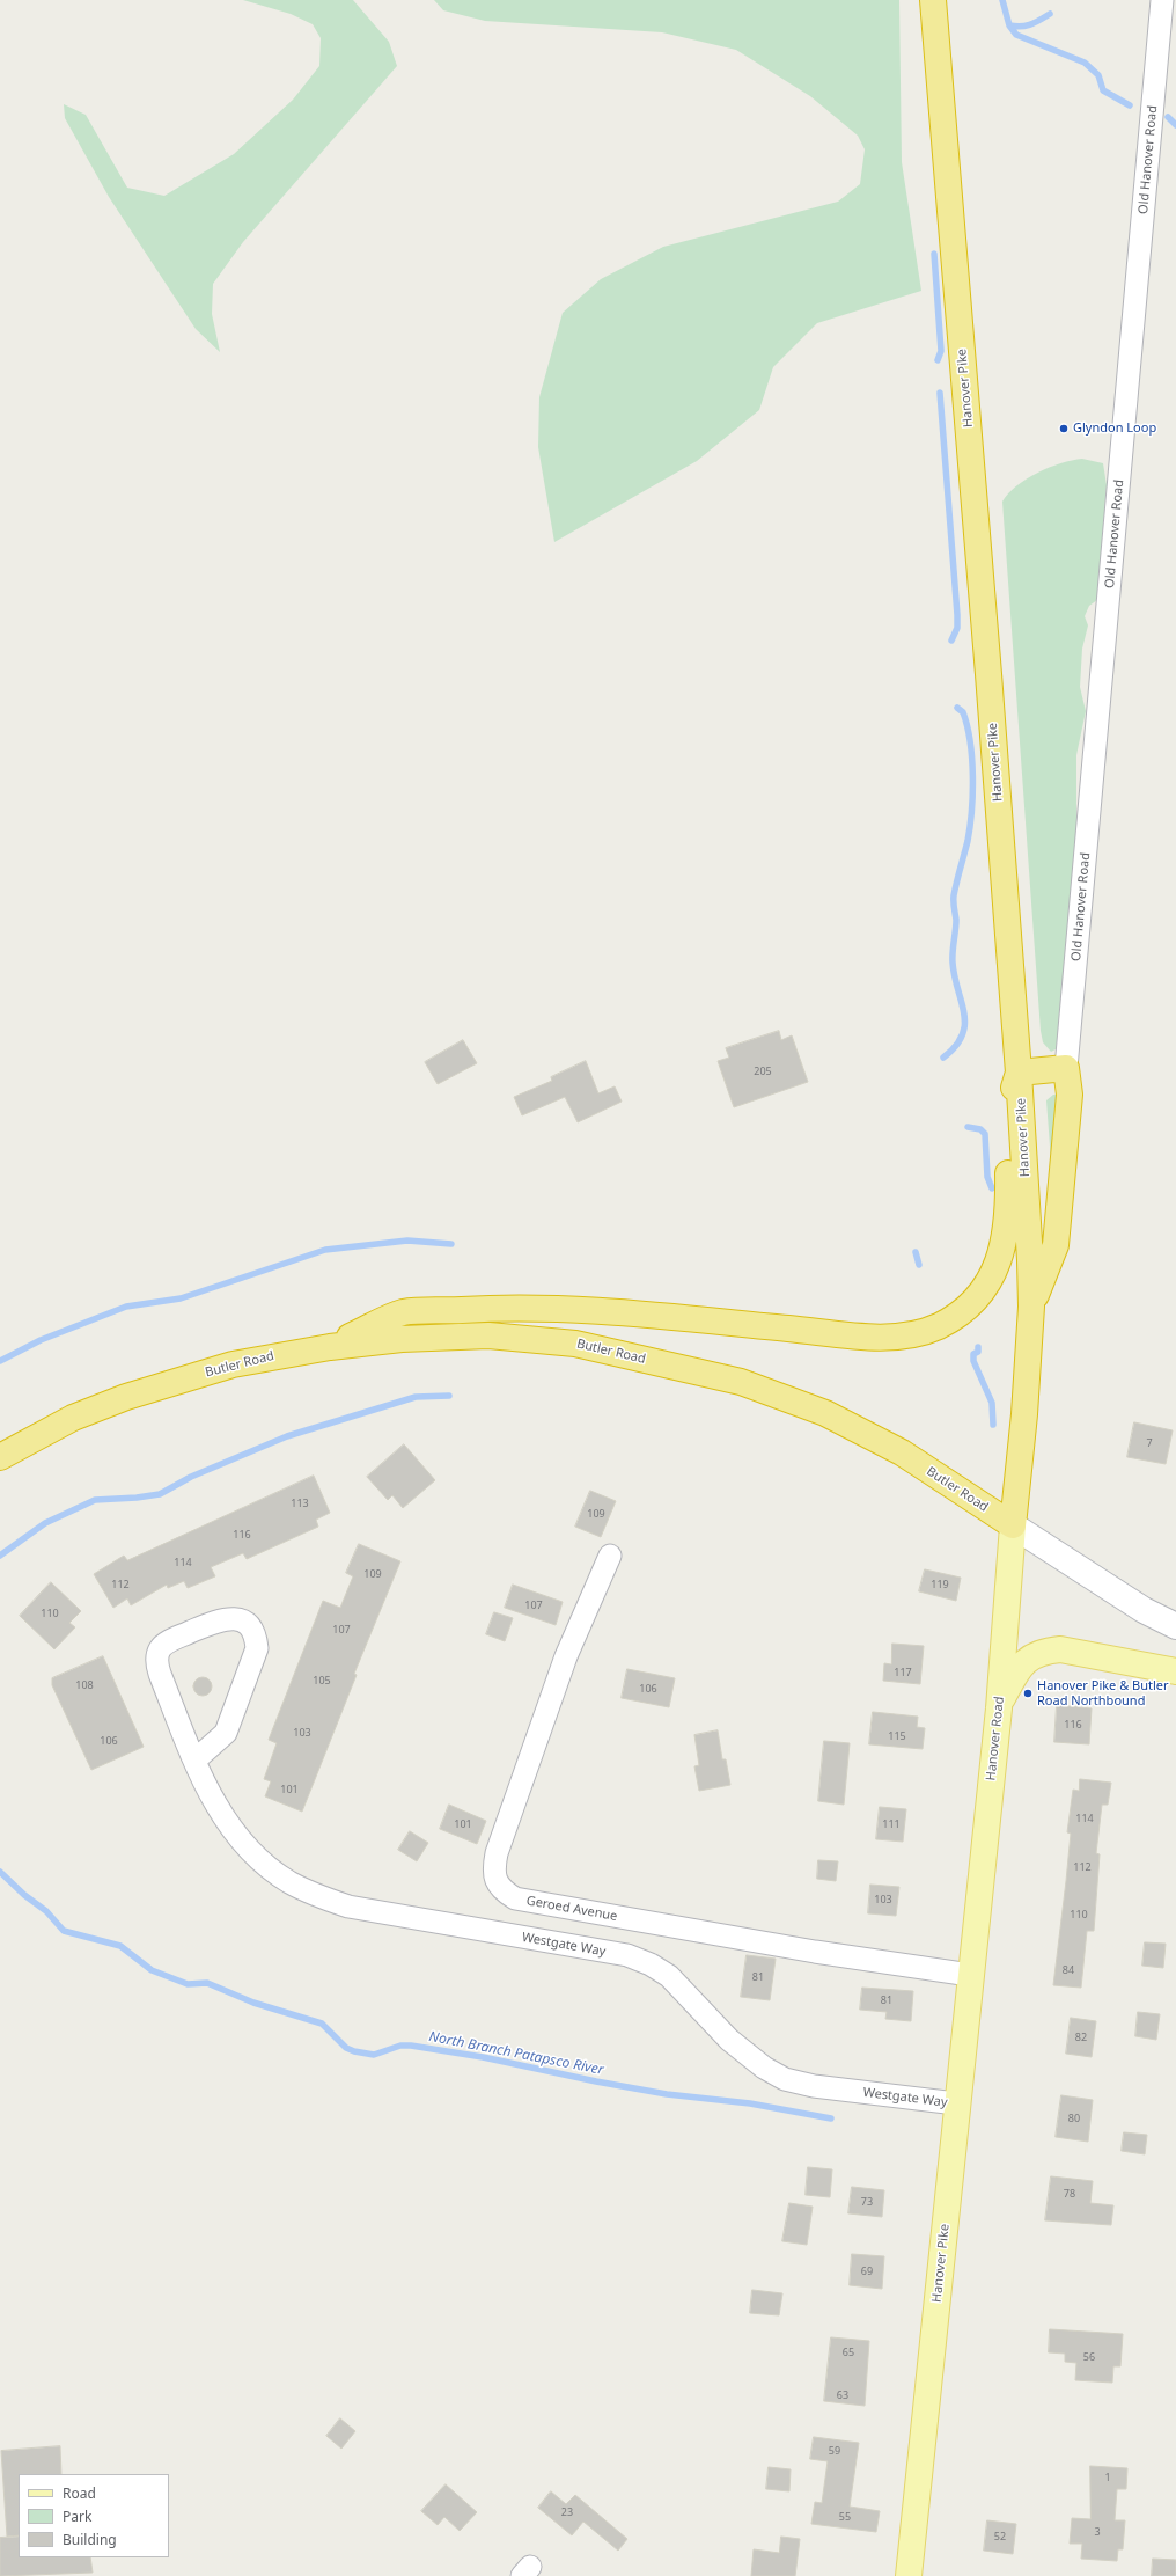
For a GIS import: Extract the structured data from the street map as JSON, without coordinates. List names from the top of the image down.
{
  "streets": {
    "highway": ["Hanover Pike", "Butler Road"],
    "main road": ["Hanover Road"],
    "street": ["Old Hanover Road", "Geroed Avenue", "Westgate Way"]
  },
  "crossings": [
    ["Hanover Pike", "Butler Road"],
    ["Hanover Pike", "Hanover Road"],
    ["Hanover Pike", "Geroed Avenue"],
    ["Hanover Pike", "Westgate Way"],
    ["Butler Road", "Hanover Road"],
    ["Hanover Road", "Geroed Avenue"]
  ],
  "water": ["North Branch Patapsco River"],
  "places": ["Glyndon Loop", "Hanover Pike & Butler Road Northbound"],
  "house_numbers": [
    "205",
    "7",
    "113",
    "109",
    "116",
    "114",
    "109",
    "112",
    "119",
    "107",
    "110",
    "107",
    "117",
    "105",
    "108",
    "106",
    "116",
    "103",
    "115",
    "106",
    "101",
    "114",
    "101",
    "111",
    "112",
    "103",
    "110",
    "84",
    "81",
    "81",
    "82",
    "80",
    "78",
    "73",
    "69",
    "65",
    "56",
    "63",
    "59",
    "1",
    "23",
    "55",
    "3",
    "52"
  ],
  "legend": ["Road", "Park", "Building"]
}
